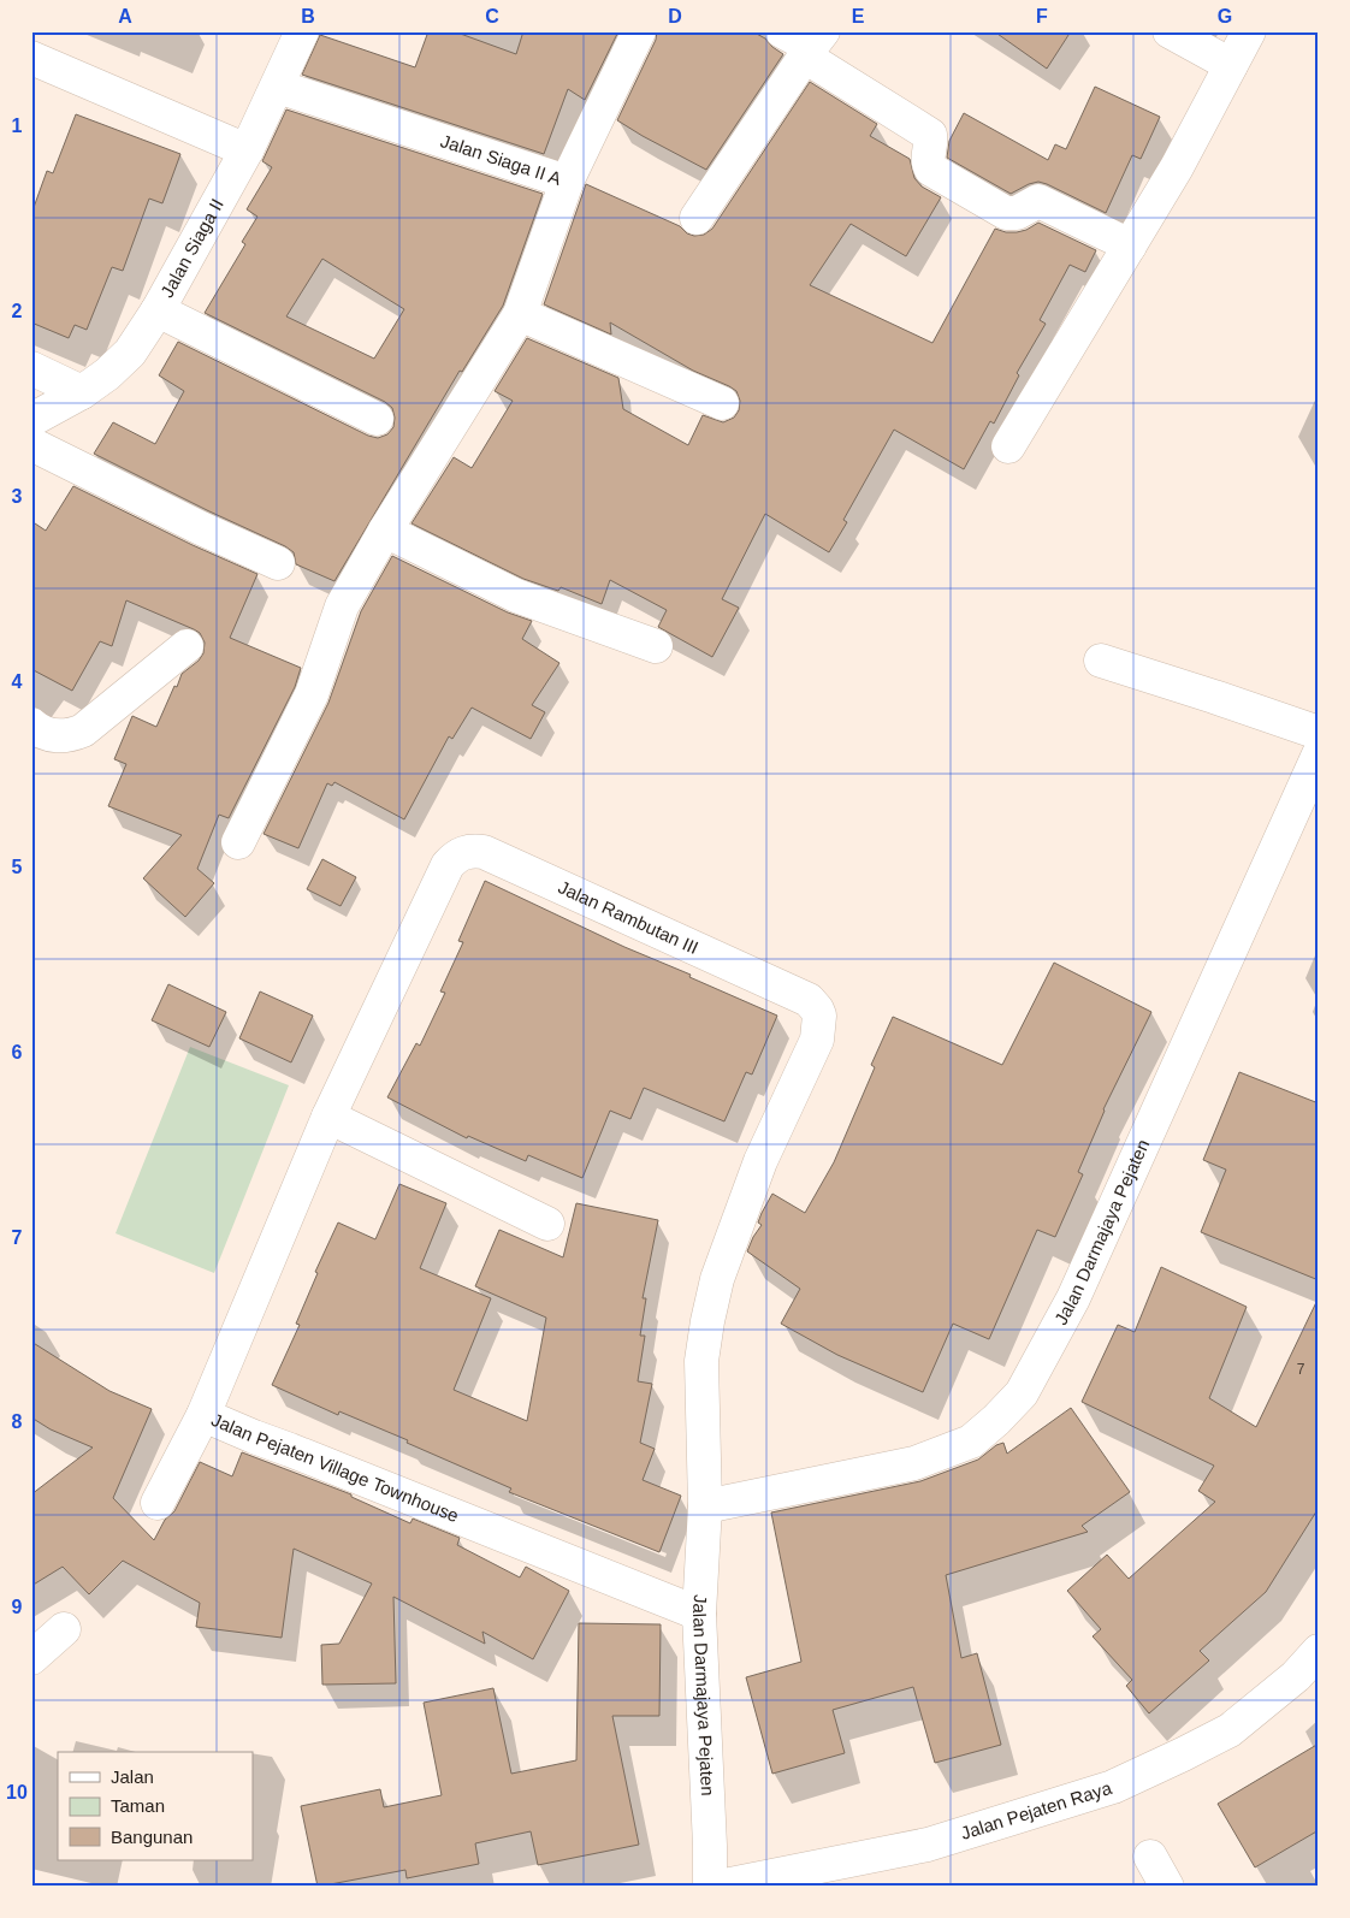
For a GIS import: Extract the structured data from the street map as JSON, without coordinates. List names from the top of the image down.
{
  "streets": {
    "street": [
      "Jalan Siaga II A",
      "Jalan Siaga II",
      "Jalan Rambutan III",
      "Jalan Darmajaya Pejaten",
      "Jalan Pejaten Village Townhouse",
      "Jalan Pejaten Raya"
    ]
  },
  "crossings": [
    ["Jalan Siaga II A", "Jalan Siaga II"],
    ["Jalan Rambutan III", "Jalan Darmajaya Pejaten"],
    ["Jalan Rambutan III", "Jalan Pejaten Village Townhouse"],
    ["Jalan Darmajaya Pejaten", "Jalan Pejaten Village Townhouse"]
  ],
  "house_numbers": ["7"],
  "legend": ["Jalan", "Taman", "Bangunan"],
  "grid": {
    "columns": [
      "A",
      "B",
      "C",
      "D",
      "E",
      "F",
      "G"
    ],
    "rows": [
      "1",
      "2",
      "3",
      "4",
      "5",
      "6",
      "7",
      "8",
      "9",
      "10"
    ]
  }
}
